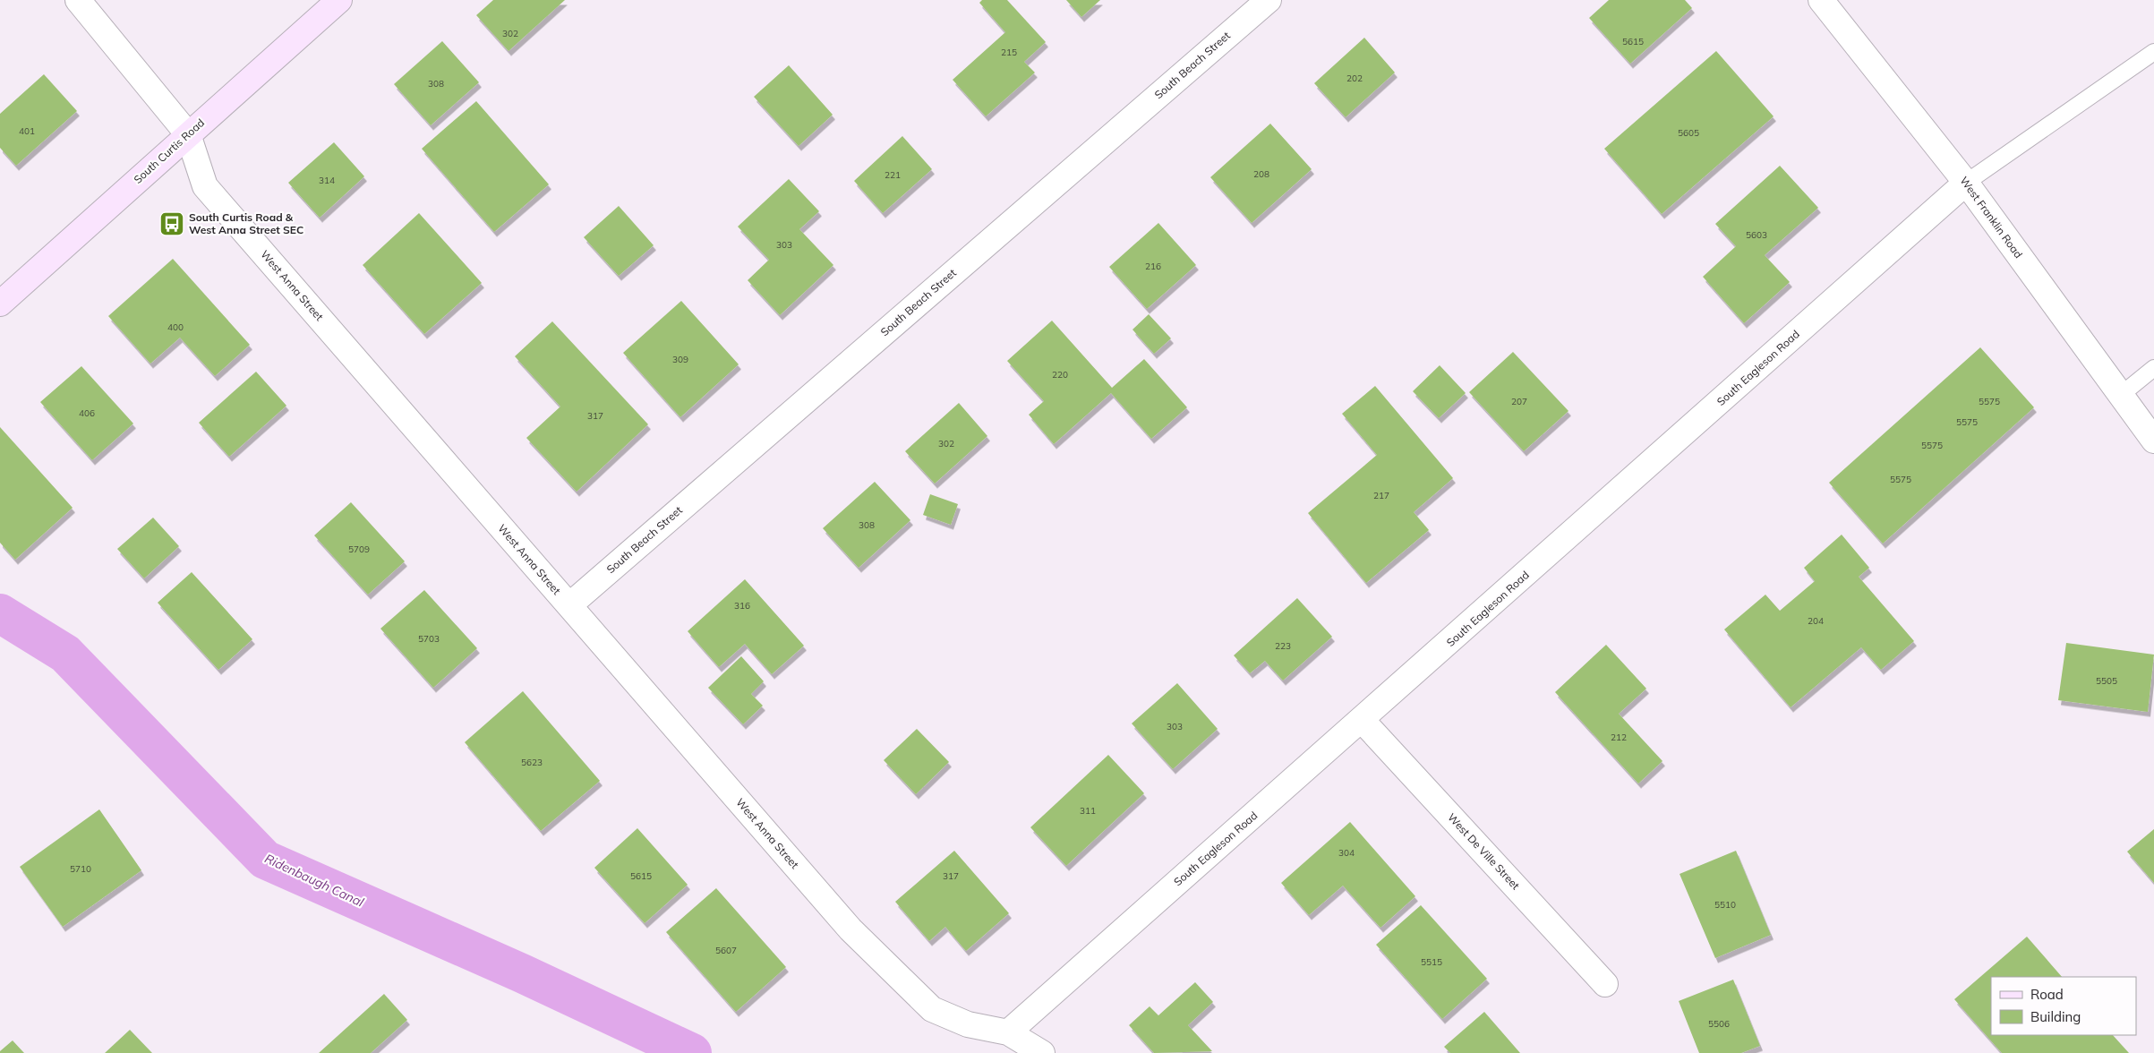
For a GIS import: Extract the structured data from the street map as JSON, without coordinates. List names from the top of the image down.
{
  "streets": {
    "main road": ["South Curtis Road"],
    "street": [
      "South Beach Street",
      "West Franklin Road",
      "West Anna Street",
      "South Eagleson Road",
      "West De Ville Street"
    ]
  },
  "crossings": [
    ["South Beach Street", "West Anna Street"],
    ["South Curtis Road", "West Anna Street"],
    ["West Franklin Road", "South Eagleson Road"],
    ["West Anna Street", "South Eagleson Road"],
    ["South Eagleson Road", "West De Ville Street"]
  ],
  "water": ["Ridenbaugh Canal"],
  "places": {
    "bus stop": ["South Curtis Road & West Anna Street SEC"]
  },
  "house_numbers": [
    "302",
    "5615",
    "215",
    "202",
    "308",
    "401",
    "5605",
    "208",
    "221",
    "314",
    "5603",
    "303",
    "216",
    "400",
    "309",
    "220",
    "207",
    "5575",
    "406",
    "317",
    "5575",
    "302",
    "5575",
    "5575",
    "217",
    "308",
    "5709",
    "316",
    "204",
    "5703",
    "223",
    "5505",
    "303",
    "212",
    "5623",
    "311",
    "304",
    "5710",
    "5615",
    "317",
    "5510",
    "5607",
    "5515",
    "5506"
  ],
  "legend": ["Road", "Building"]
}
